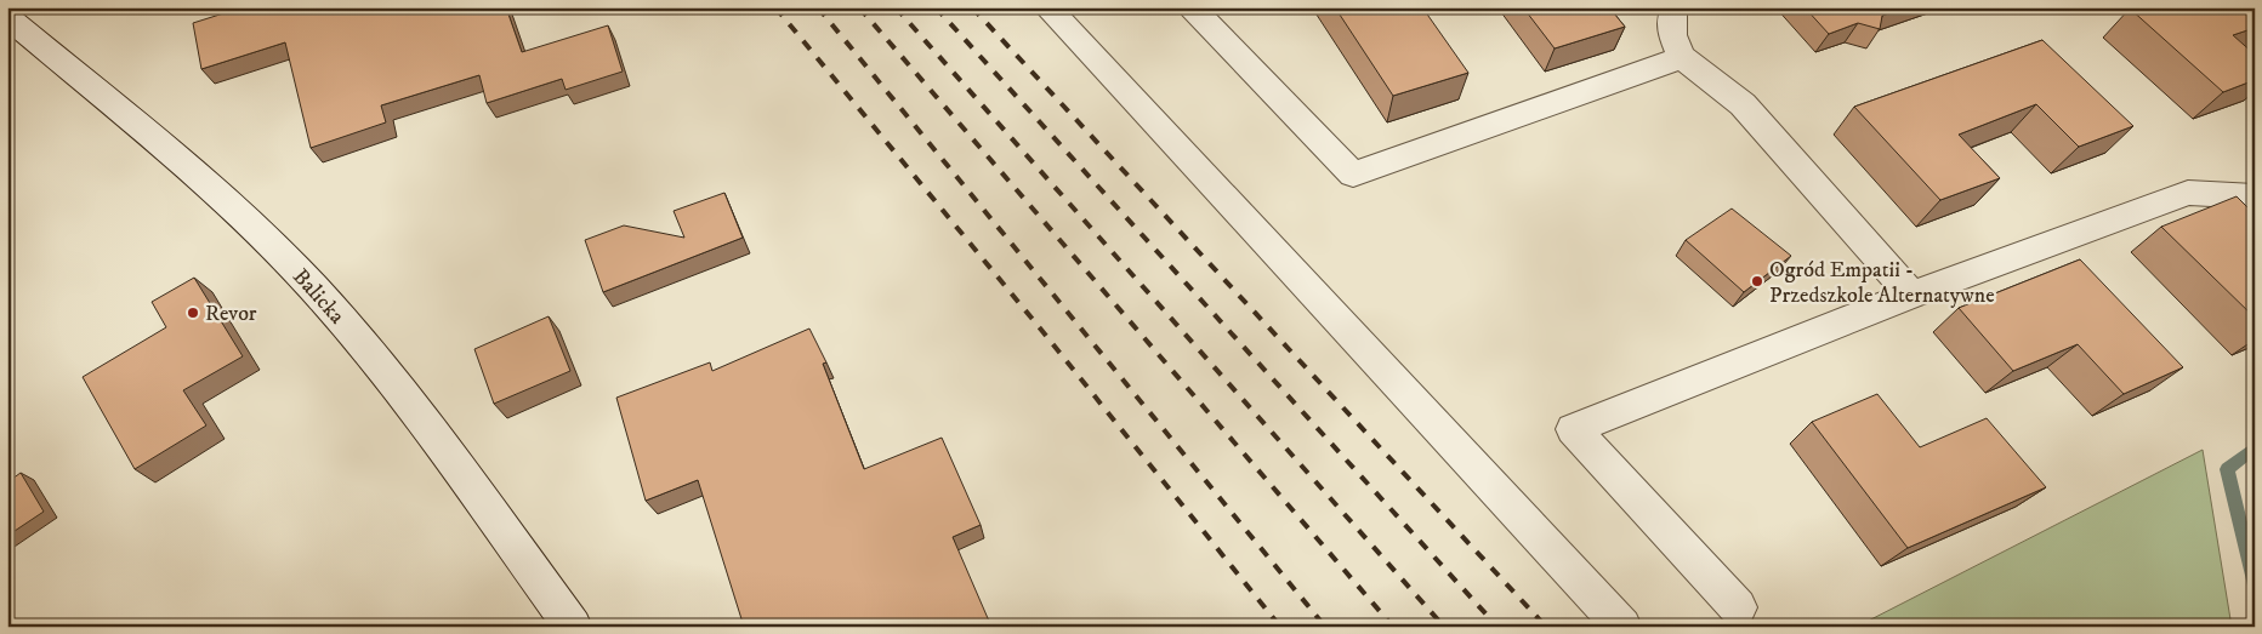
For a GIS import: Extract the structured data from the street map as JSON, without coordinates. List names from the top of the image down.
{
  "streets": {
    "street": ["Balicka"]
  },
  "places": ["Ogród Empatii - Przedszkole Alternatywne", "Revor"]
}
